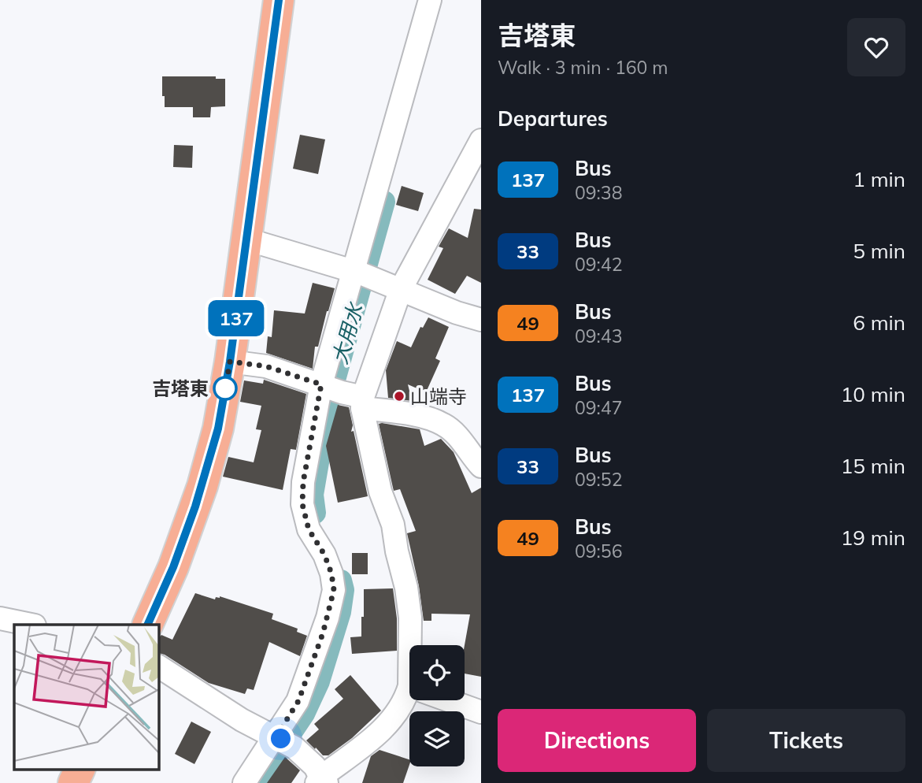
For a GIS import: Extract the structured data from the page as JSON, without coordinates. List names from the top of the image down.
{
  "water": ["大用水"],
  "places": ["吉塔東", "山端寺"],
  "lines": ["bus line 137"],
  "page": {
    "on_map": "137",
    "heading": [
      ["吉塔東", "Walk · 3 min · 160 m"],
      "Departures"
    ],
    "list": [
      {
        "mark": "137",
        "name": "Bus",
        "note": "09:38",
        "value": "1 min"
      },
      {
        "mark": "33",
        "name": "Bus",
        "note": "09:42",
        "value": "5 min"
      },
      {
        "mark": "49",
        "name": "Bus",
        "note": "09:43",
        "value": "6 min"
      },
      {
        "mark": "137",
        "name": "Bus",
        "note": "09:47",
        "value": "10 min"
      },
      {
        "mark": "33",
        "name": "Bus",
        "note": "09:52",
        "value": "15 min"
      },
      {
        "mark": "49",
        "name": "Bus",
        "note": "09:56",
        "value": "19 min"
      }
    ],
    "buttons": ["Directions", "Tickets"]
  }
}
